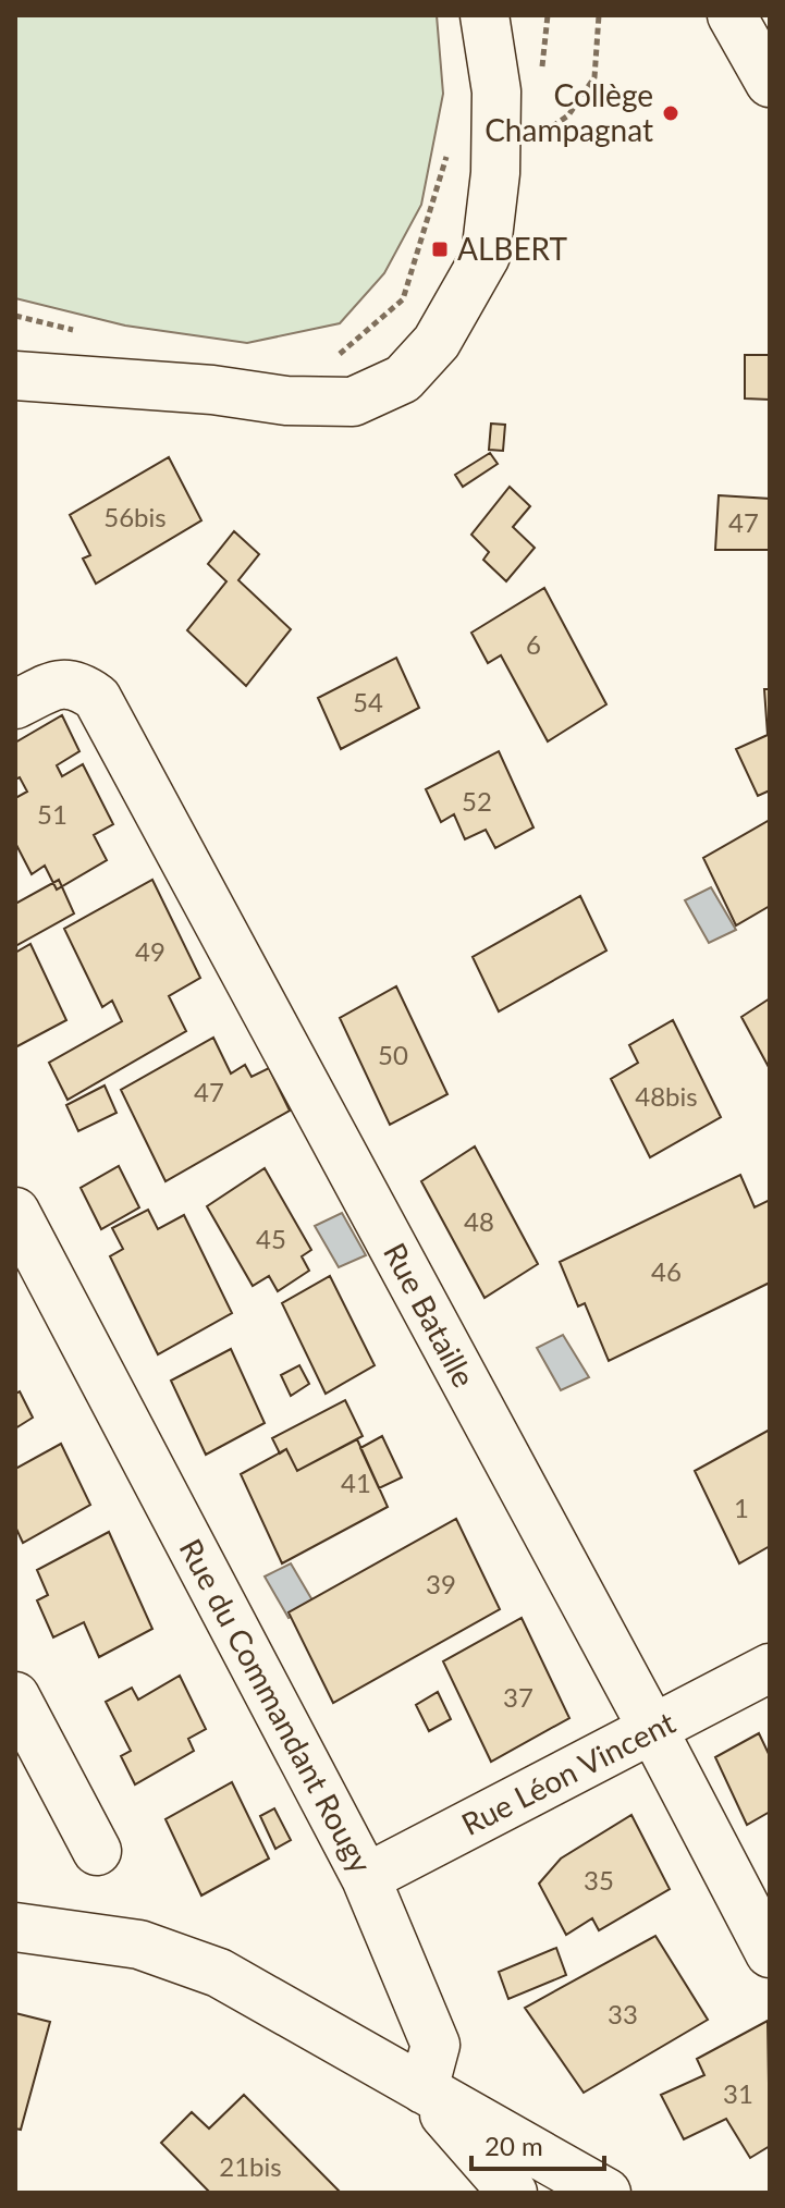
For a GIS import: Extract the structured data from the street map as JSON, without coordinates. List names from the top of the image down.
{
  "streets": {
    "street": ["Rue Bataille", "Rue du Commandant Rougy", "Rue Léon Vincent"]
  },
  "crossings": [
    ["Rue Bataille", "Rue Léon Vincent"],
    ["Rue du Commandant Rougy", "Rue Léon Vincent"]
  ],
  "places": {
    "other": ["Collège Champagnat"],
    "transit": ["ALBERT"]
  },
  "house_numbers": [
    "56bis",
    "47",
    "6",
    "54",
    "52",
    "51",
    "49",
    "50",
    "47",
    "48bis",
    "48",
    "45",
    "46",
    "41",
    "1",
    "39",
    "37",
    "35",
    "33",
    "31",
    "21bis"
  ],
  "scale_bar": "20 m"
}
